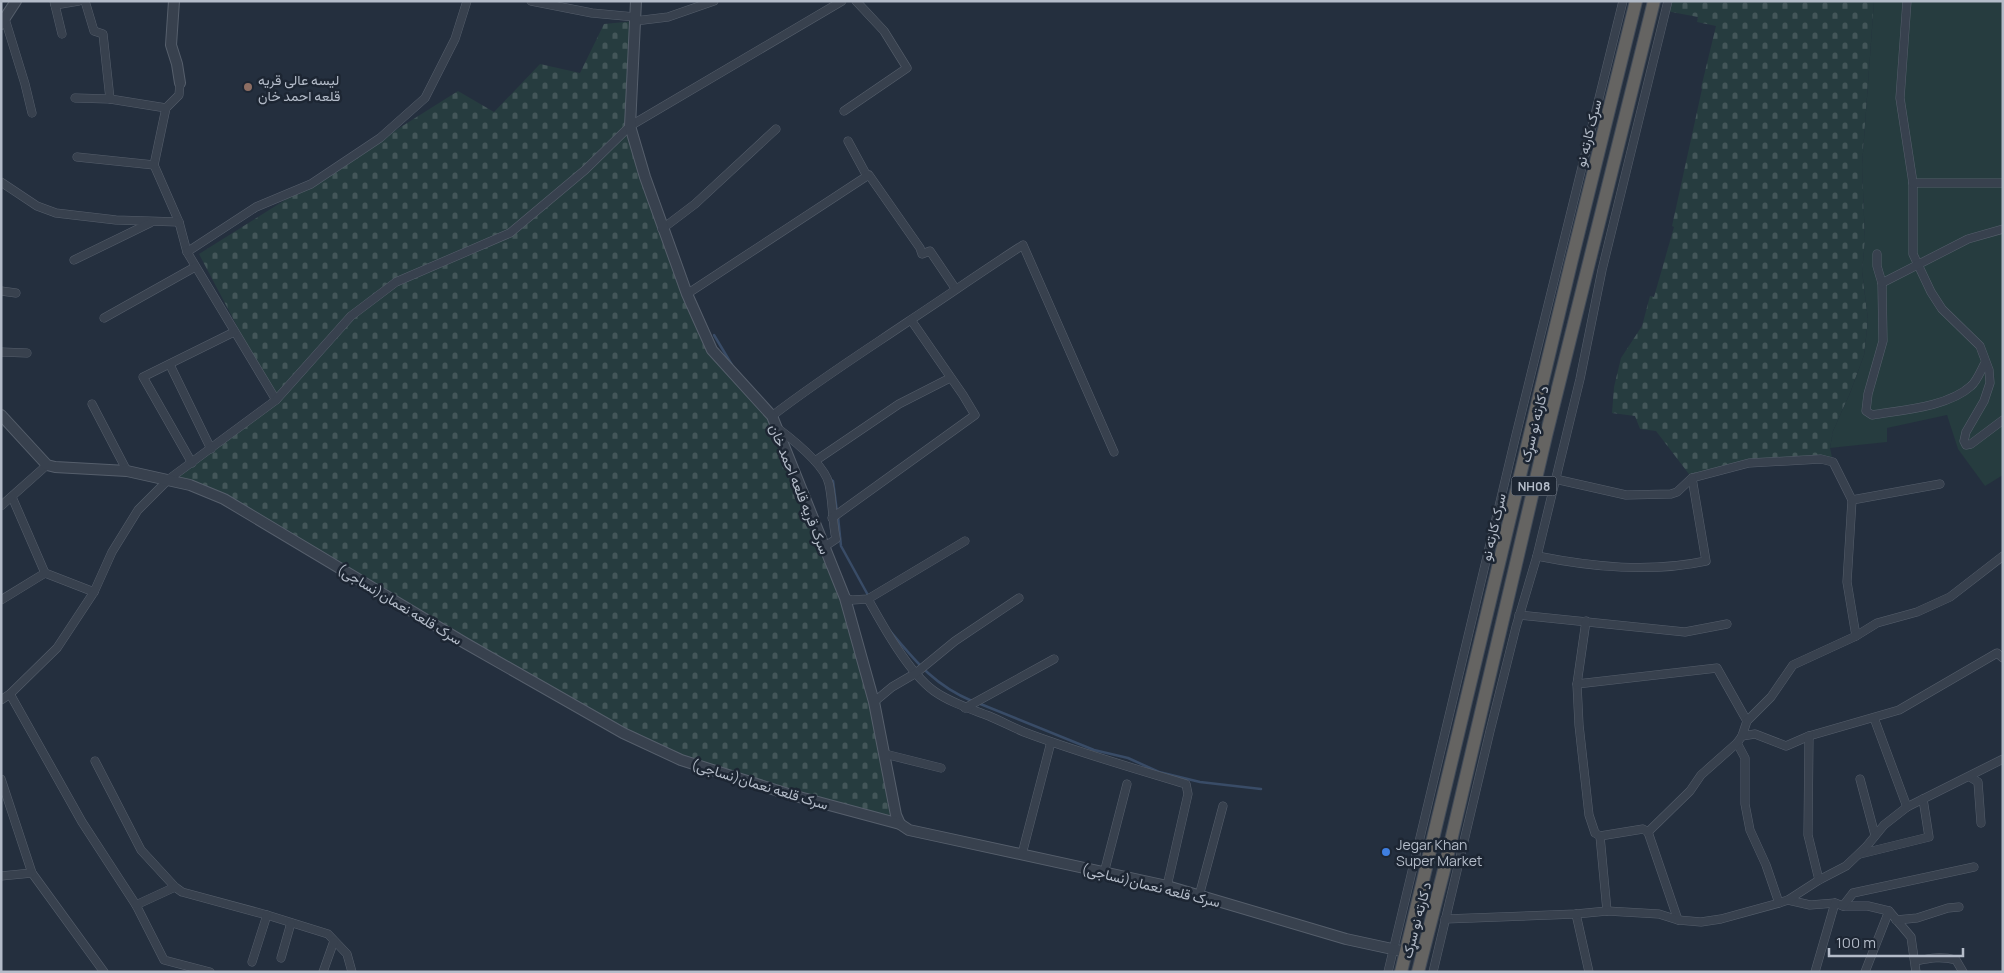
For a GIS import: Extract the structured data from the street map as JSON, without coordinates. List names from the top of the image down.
{
  "streets": {
    "highway": ["سرک کارته نو", "د کارته نو سړک", "NH08"],
    "street": ["سرک قریه قلعه احمد خان", "سرک قلعه نعمان(نساجی)"]
  },
  "crossings": [
    ["سرک کارته نو", "سرک قلعه نعمان(نساجی)"],
    ["سرک قریه قلعه احمد خان", "سرک قلعه نعمان(نساجی)"]
  ],
  "places": ["لیسه عالی قریه قلعه احمد خان", "Jegar Khan Super Market"],
  "scale_bar": "100 m"
}
